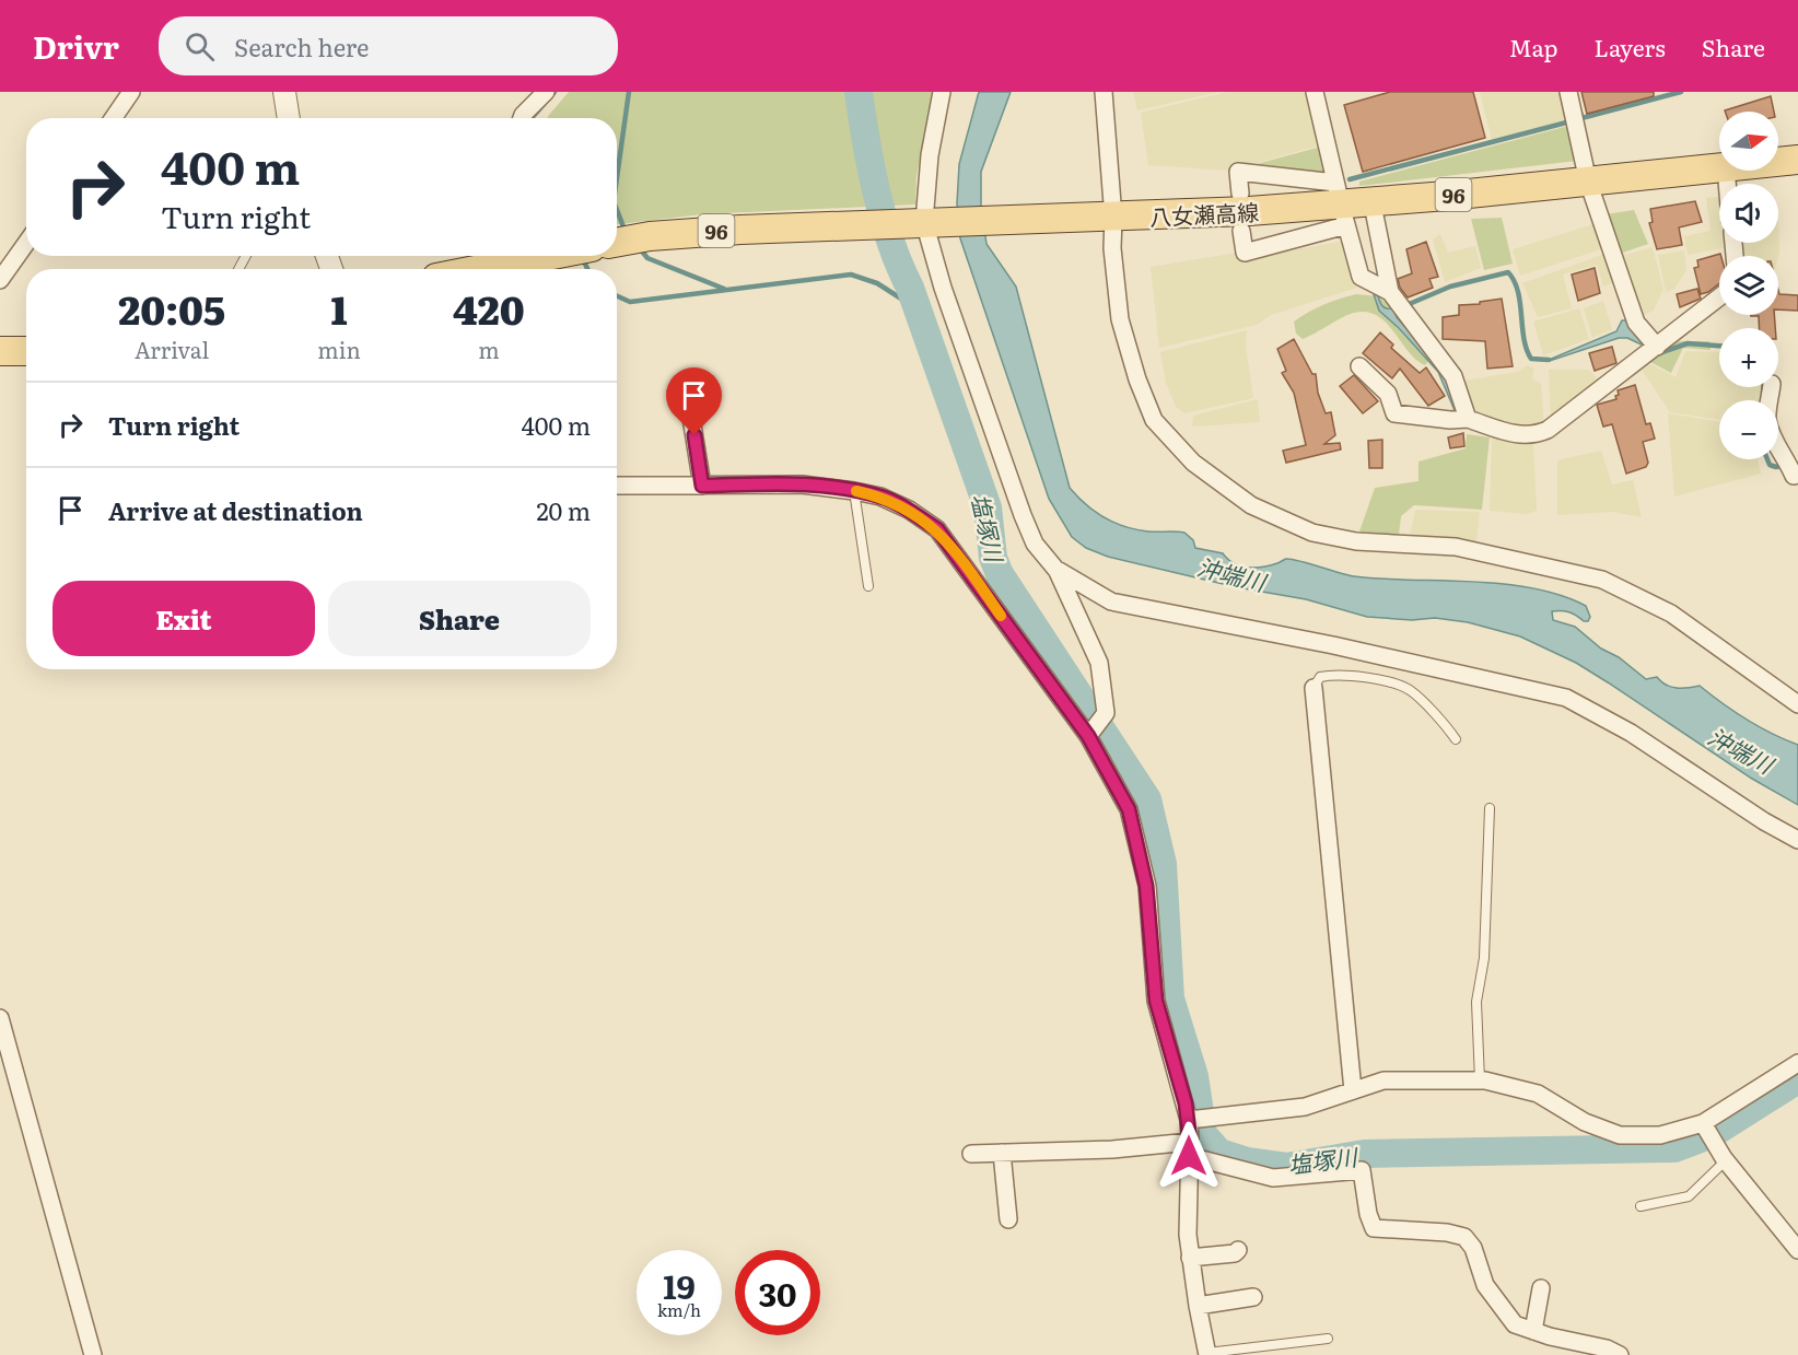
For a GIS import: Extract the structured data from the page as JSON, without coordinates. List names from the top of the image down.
{
  "streets": {
    "main road": ["96", "八女瀬高線"]
  },
  "water": ["塩塚川", "沖端川"],
  "north": "right",
  "page": {
    "header": "Drivr",
    "search": "Search here",
    "nav": ["Map", "Layers", "Share"],
    "map_buttons": ["+", "−"],
    "turn": ["400 m", "Turn right"],
    "eta": [
      "20:05",
      "Arrival",
      "1",
      "min",
      "420",
      "m"
    ],
    "list": [
      {
        "name": "Turn right",
        "value": "400 m"
      },
      {
        "name": "Arrive at destination",
        "value": "20 m"
      }
    ],
    "buttons": ["Exit", "Share"],
    "speed": "19 km/h",
    "limit": "30"
  }
}
